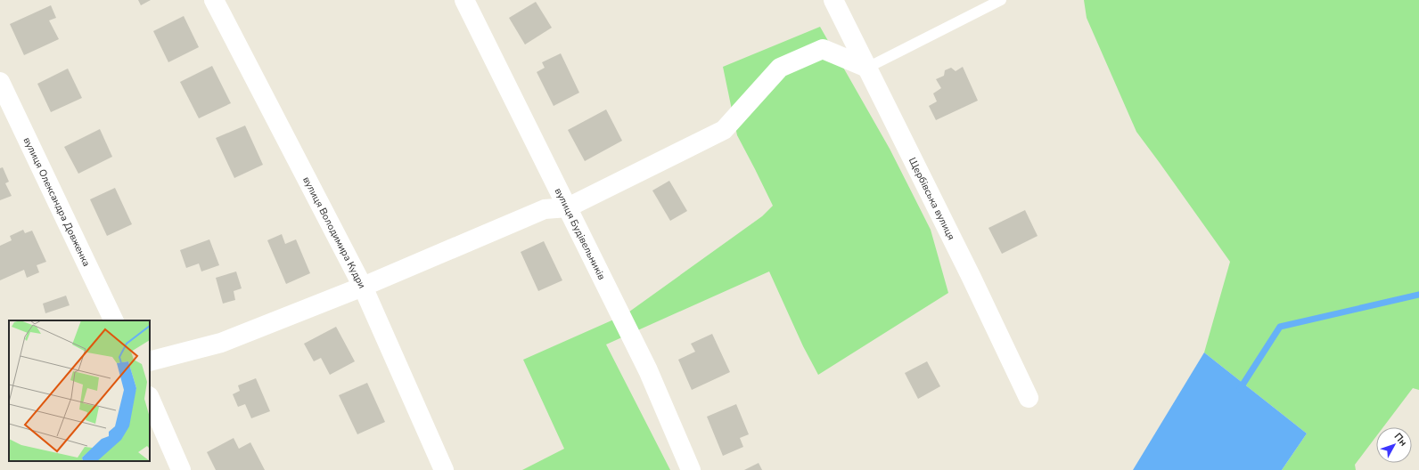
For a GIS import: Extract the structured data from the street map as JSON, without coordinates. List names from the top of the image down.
{
  "streets": {
    "street": [
      "Щербівська вулиця",
      "вулиця Олександра Довженка",
      "вулиця Володимира Кудри",
      "вулиця Будівельників"
    ]
  },
  "north": "top right"
}
